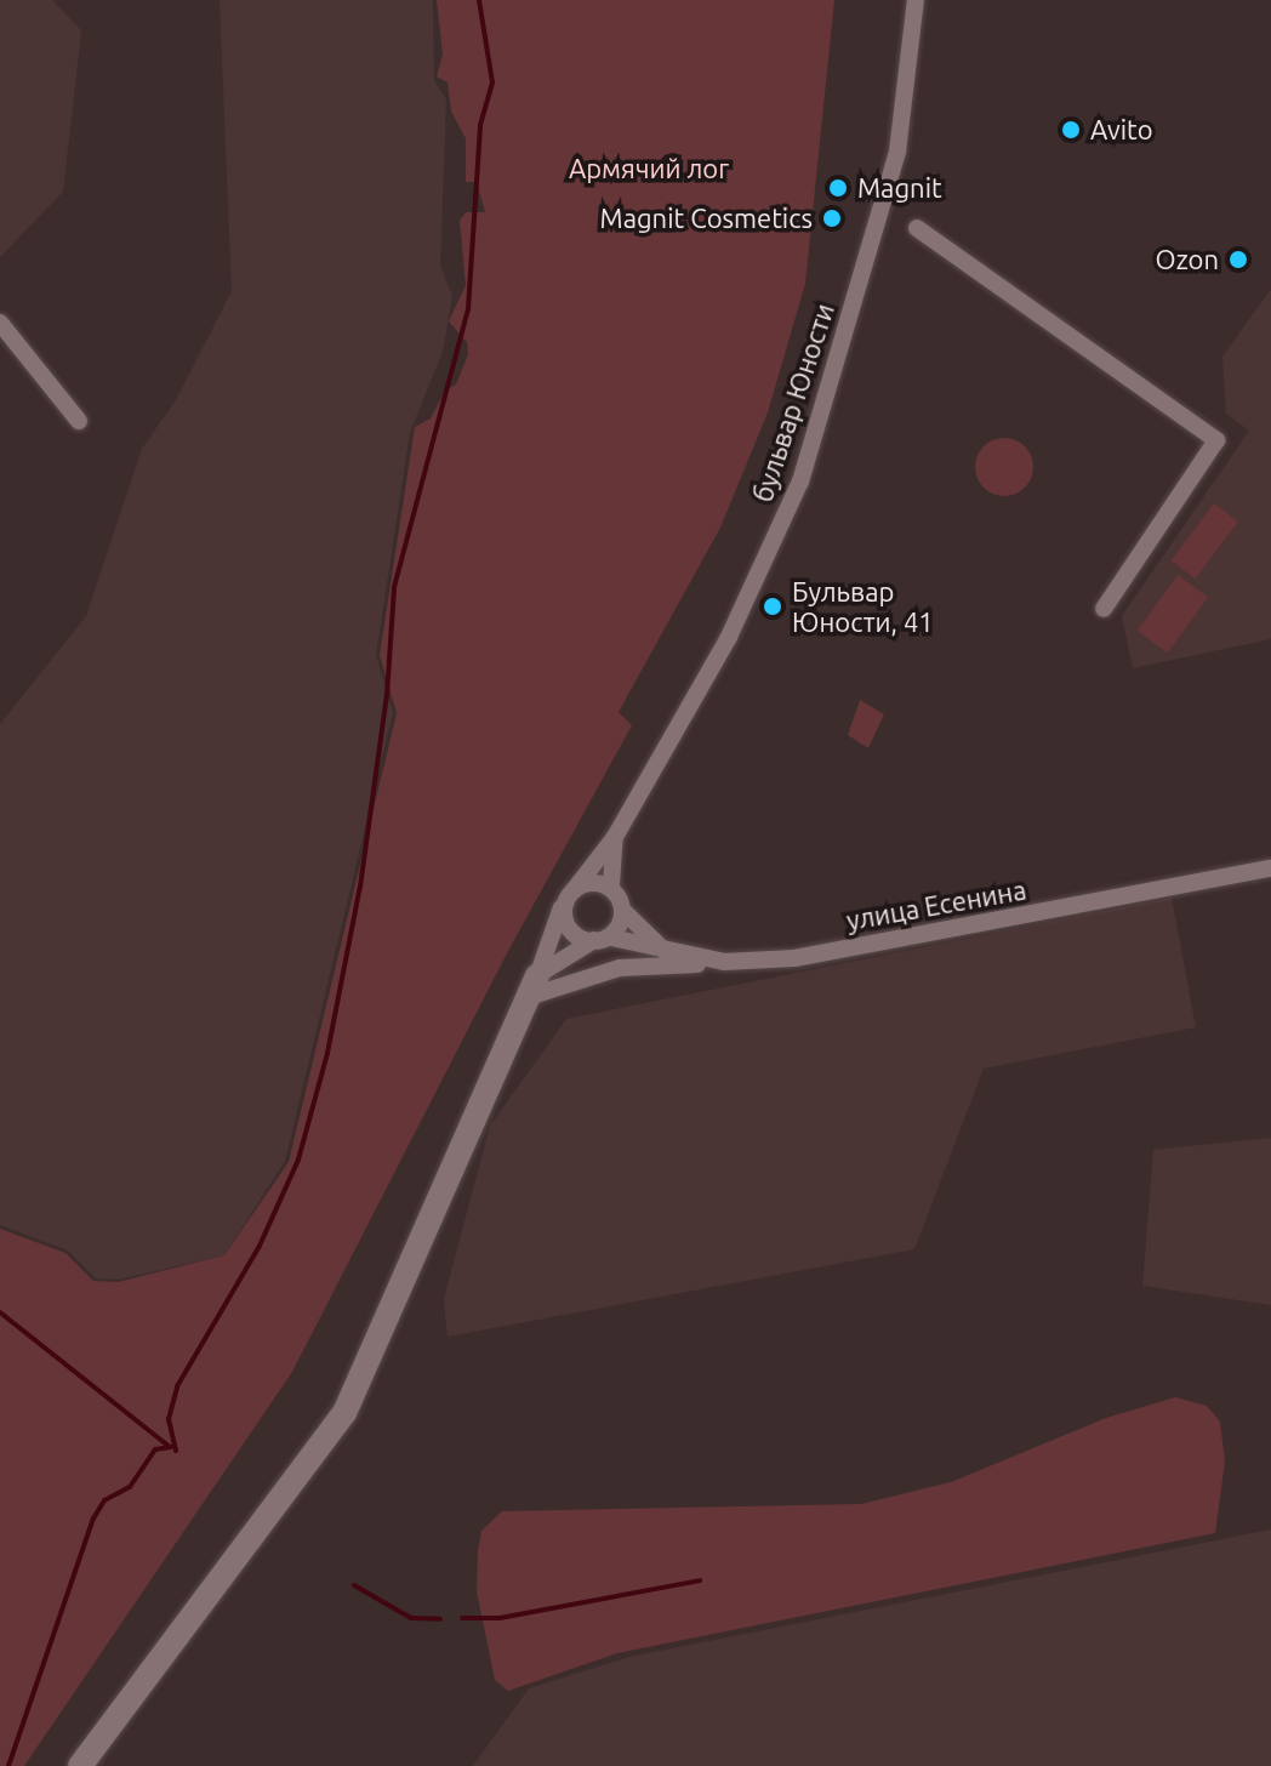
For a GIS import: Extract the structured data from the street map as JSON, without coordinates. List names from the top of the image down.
{
  "streets": {
    "street": ["бульвар Юности", "улица Есенина"]
  },
  "crossings": [
    ["бульвар Юности", "улица Есенина"]
  ],
  "parks": ["Армячий лог"],
  "places": [
    "Avito",
    "Magnit",
    "Magnit Cosmetics",
    "Ozon",
    "Бульвар Юности, 41"
  ]
}
